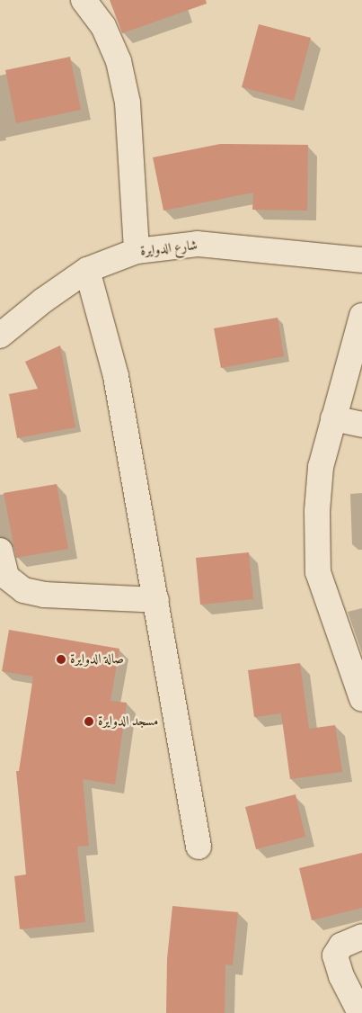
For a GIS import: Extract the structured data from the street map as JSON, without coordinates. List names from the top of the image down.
{
  "streets": {
    "street": ["شارع الدوايرة"]
  },
  "places": ["صالة الدوايرة", "مسجد الدوايرة"]
}
